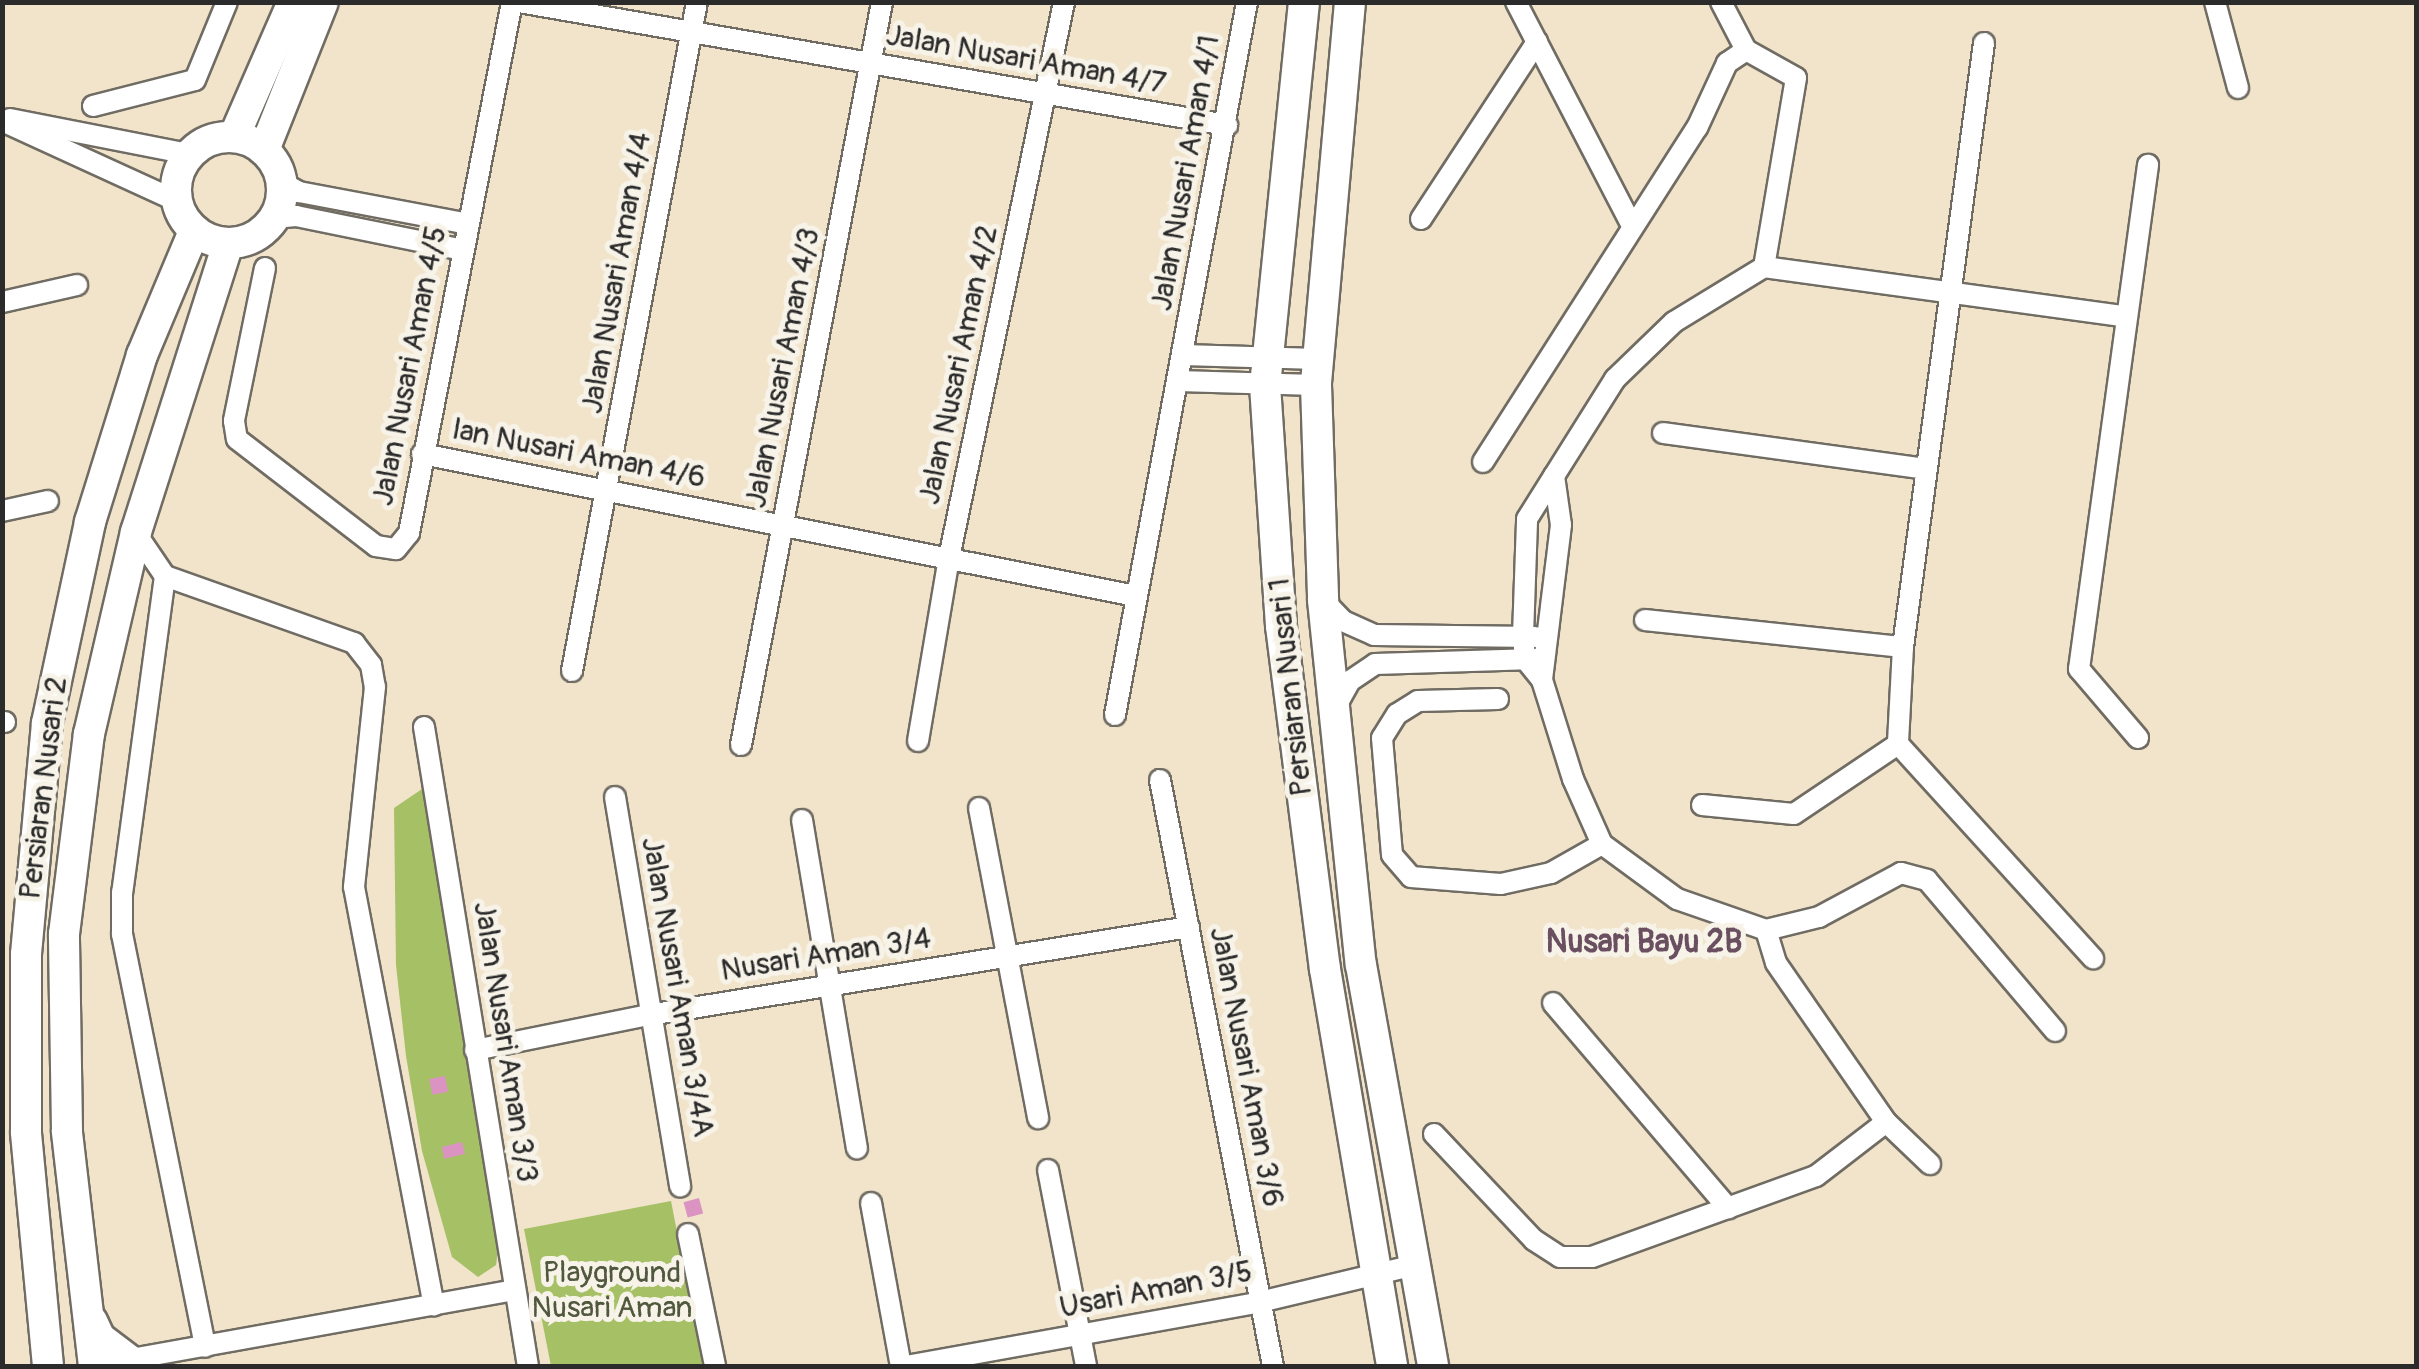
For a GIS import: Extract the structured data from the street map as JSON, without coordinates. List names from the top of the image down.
{
  "streets": {
    "street": [
      "Jalan Nusari Aman 4/7",
      "Jalan Nusari Aman 4/1",
      "Jalan Nusari Aman 4/4",
      "Jalan Nusari Aman 4/2",
      "Jalan Nusari Aman 4/5",
      "Jalan Nusari Aman 4/3",
      "lan Nusari Aman 4/6",
      "Persiaran Nusari 1",
      "Persiaran Nusari 2",
      "Nusari Aman 3/4",
      "Jalan Nusari Aman 3/4A",
      "Jalan Nusari Aman 3/3",
      "Jalan Nusari Aman 3/6",
      "Usari Aman 3/5"
    ]
  },
  "crossings": [
    ["Jalan Nusari Aman 4/7", "Jalan Nusari Aman 4/1"],
    ["Jalan Nusari Aman 4/7", "Jalan Nusari Aman 4/4"],
    ["Jalan Nusari Aman 4/7", "Jalan Nusari Aman 4/2"],
    ["Jalan Nusari Aman 4/7", "Jalan Nusari Aman 4/5"],
    ["Jalan Nusari Aman 4/7", "Jalan Nusari Aman 4/3"],
    ["Jalan Nusari Aman 4/4", "lan Nusari Aman 4/6"],
    ["Jalan Nusari Aman 4/2", "lan Nusari Aman 4/6"],
    ["Jalan Nusari Aman 4/5", "lan Nusari Aman 4/6"],
    ["Jalan Nusari Aman 4/3", "lan Nusari Aman 4/6"],
    ["Persiaran Nusari 1", "Usari Aman 3/5"],
    ["Nusari Aman 3/4", "Jalan Nusari Aman 3/4A"],
    ["Nusari Aman 3/4", "Jalan Nusari Aman 3/3"],
    ["Nusari Aman 3/4", "Jalan Nusari Aman 3/6"],
    ["Jalan Nusari Aman 3/6", "Usari Aman 3/5"]
  ],
  "districts": ["Nusari Bayu 2B"],
  "parks": ["Playground Nusari Aman"]
}
